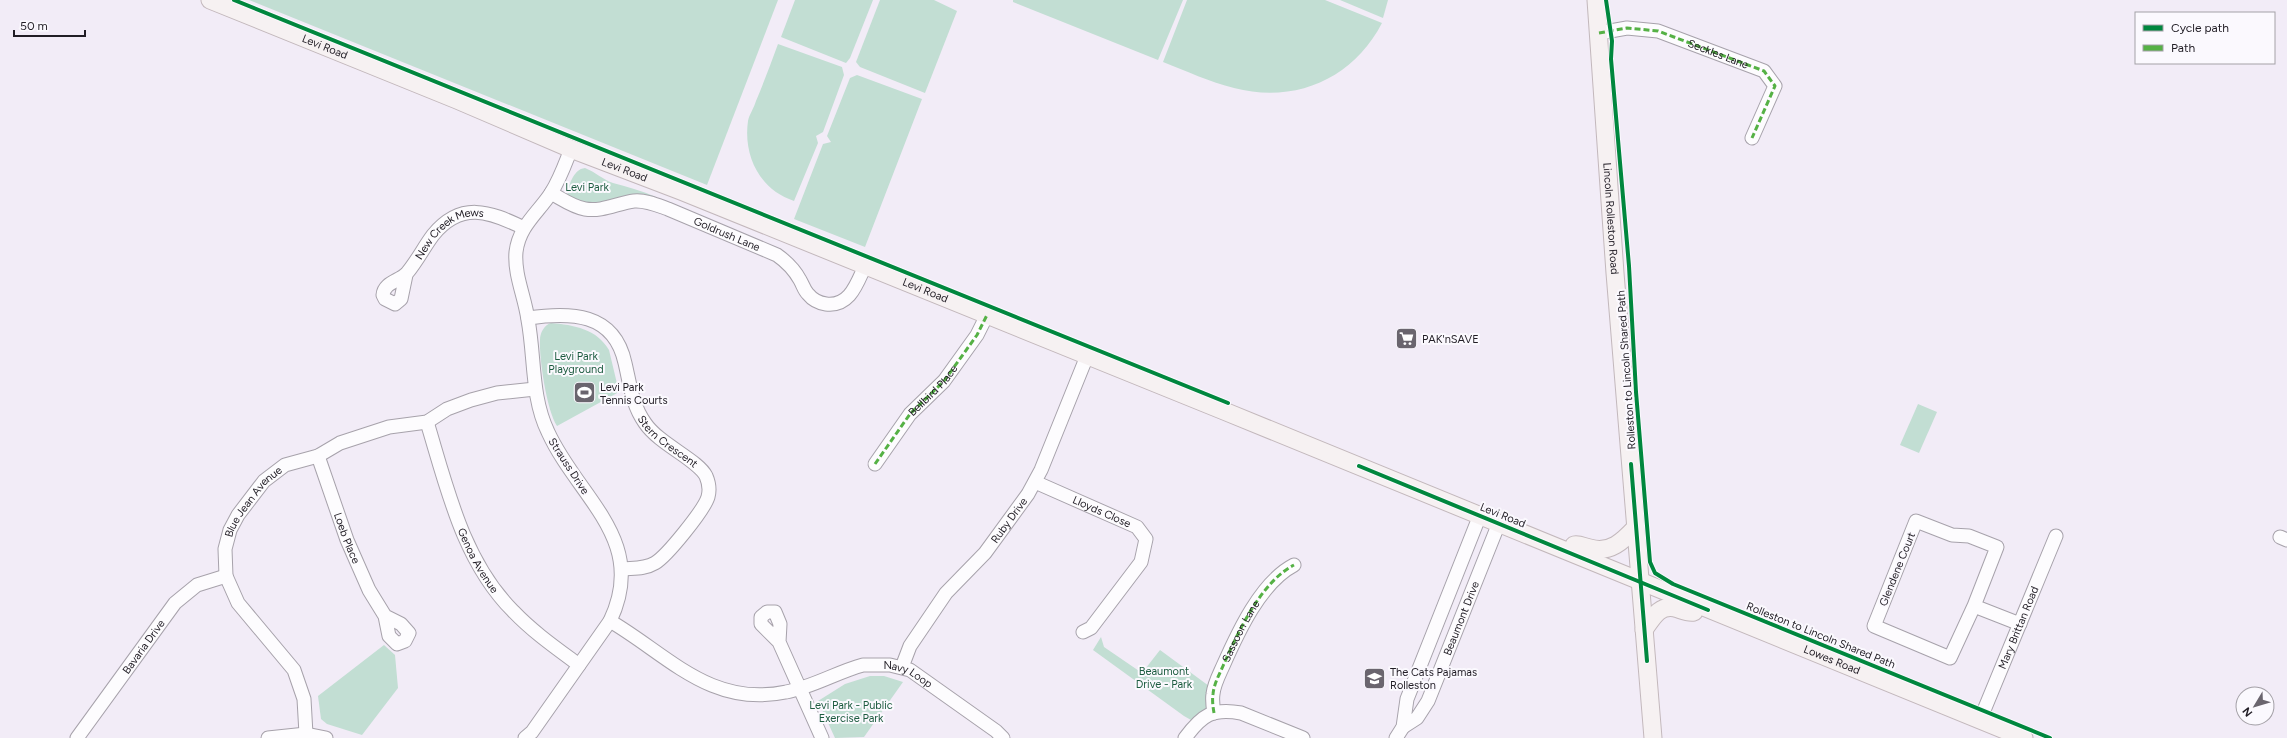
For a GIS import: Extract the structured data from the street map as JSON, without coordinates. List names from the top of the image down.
{
  "streets": {
    "main road": ["Levi Road", "Lincoln Rolleston Road", "Lowes Road"],
    "street": [
      "Seckles Lane",
      "Goldrush Lane",
      "New Creek Mews",
      "Bellbird Place",
      "Stern Crescent",
      "Strauss Drive",
      "Blue Jean Avenue",
      "Lloyds Close",
      "Ruby Drive",
      "Loeb Place",
      "Genoa Avenue",
      "Glendene Court",
      "Beaumont Drive",
      "Mary Brittan Road",
      "Sassoon Lane",
      "Bavaria Drive",
      "Navy Loop"
    ],
    "cycle path": ["Rolleston to Lincoln Shared Path"]
  },
  "crossings": [
    ["Levi Road", "Lincoln Rolleston Road"],
    ["Levi Road", "Goldrush Lane"],
    ["Levi Road", "Bellbird Place"],
    ["Levi Road", "Strauss Drive"],
    ["Levi Road", "Ruby Drive"],
    ["Levi Road", "Beaumont Drive"],
    ["Levi Road", "Lowes Road"],
    ["Seckles Lane", "Lincoln Rolleston Road"],
    ["Lincoln Rolleston Road", "Lowes Road"],
    ["Goldrush Lane", "Strauss Drive"],
    ["New Creek Mews", "Strauss Drive"],
    ["Stern Crescent", "Strauss Drive"],
    ["Strauss Drive", "Blue Jean Avenue"],
    ["Strauss Drive", "Genoa Avenue"],
    ["Strauss Drive", "Navy Loop"],
    ["Blue Jean Avenue", "Loeb Place"],
    ["Blue Jean Avenue", "Genoa Avenue"],
    ["Blue Jean Avenue", "Bavaria Drive"],
    ["Lloyds Close", "Ruby Drive"],
    ["Ruby Drive", "Navy Loop"],
    ["Mary Brittan Road", "Lowes Road"]
  ],
  "parks": [
    "Levi Park",
    "Levi Park Playground",
    "Beaumont Drive - Park",
    "Levi Park - Public Exercise Park"
  ],
  "places": {
    "supermarket": ["PAK'nSAVE"],
    "sports": ["Levi Park Tennis Courts"],
    "school or university": ["The Cats Pajamas Rolleston"]
  },
  "legend": ["Cycle path", "Path"],
  "scale_bar": "50 m",
  "north": "bottom left"
}
